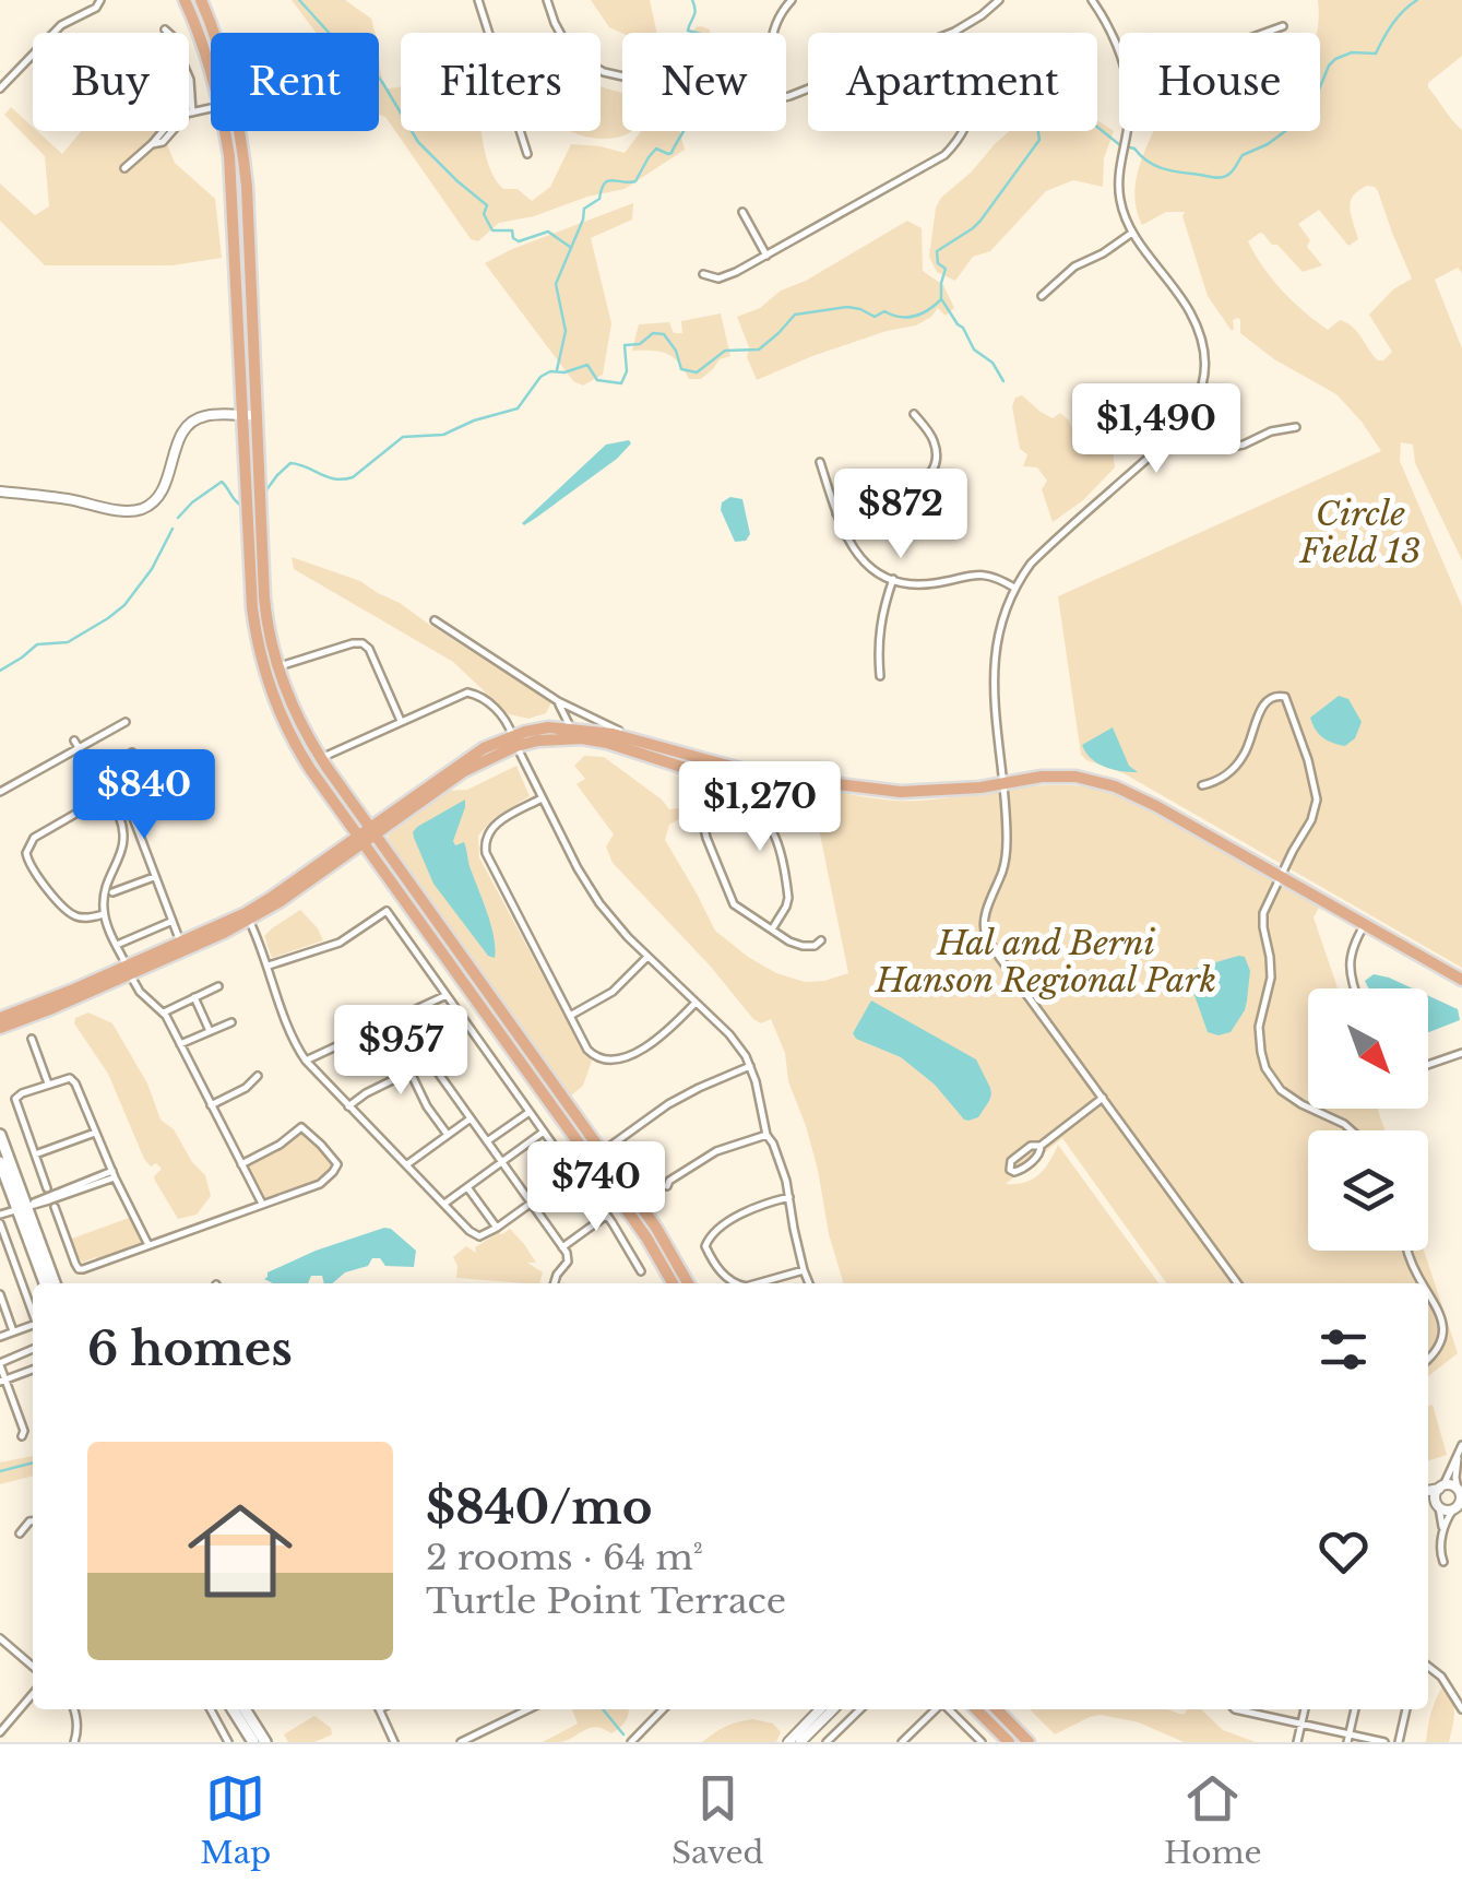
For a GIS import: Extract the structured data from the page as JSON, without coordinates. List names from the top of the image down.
{
  "parks": ["Circle Field 13", "Hal and Berni Hanson Regional Park"],
  "north": "bottom right",
  "page": {
    "chip": [
      "Buy",
      "Rent",
      "Filters",
      "New",
      "Apartment",
      "House"
    ],
    "price": [
      "$1,490",
      "$872",
      "$840",
      "$1,270",
      "$957",
      "$740"
    ],
    "heading": "6 homes",
    "list": [
      {
        "name": "$840/mo",
        "note": "2 rooms · 64 m² · Turtle Point Terrace"
      }
    ],
    "tabs": ["Map", "Saved", "Home"]
  }
}
